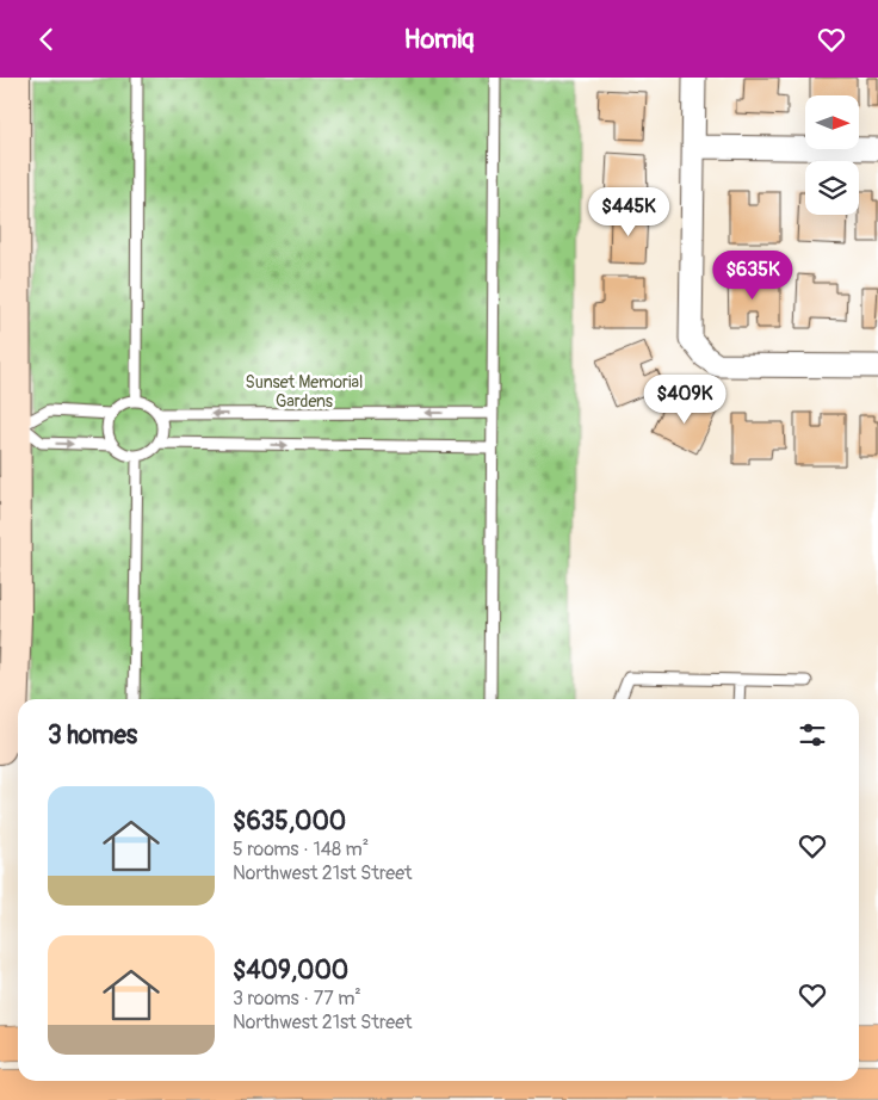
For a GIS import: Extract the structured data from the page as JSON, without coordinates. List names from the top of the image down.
{
  "parks": ["Sunset Memorial Gardens"],
  "north": "right",
  "page": {
    "header": "Homiq",
    "price": ["$445K", "$635K", "$409K"],
    "heading": "3 homes",
    "list": [
      {
        "name": "$635,000",
        "note": "5 rooms · 148 m² · Northwest 21st Street"
      },
      {
        "name": "$409,000",
        "note": "3 rooms · 77 m² · Northwest 21st Street"
      }
    ]
  }
}
